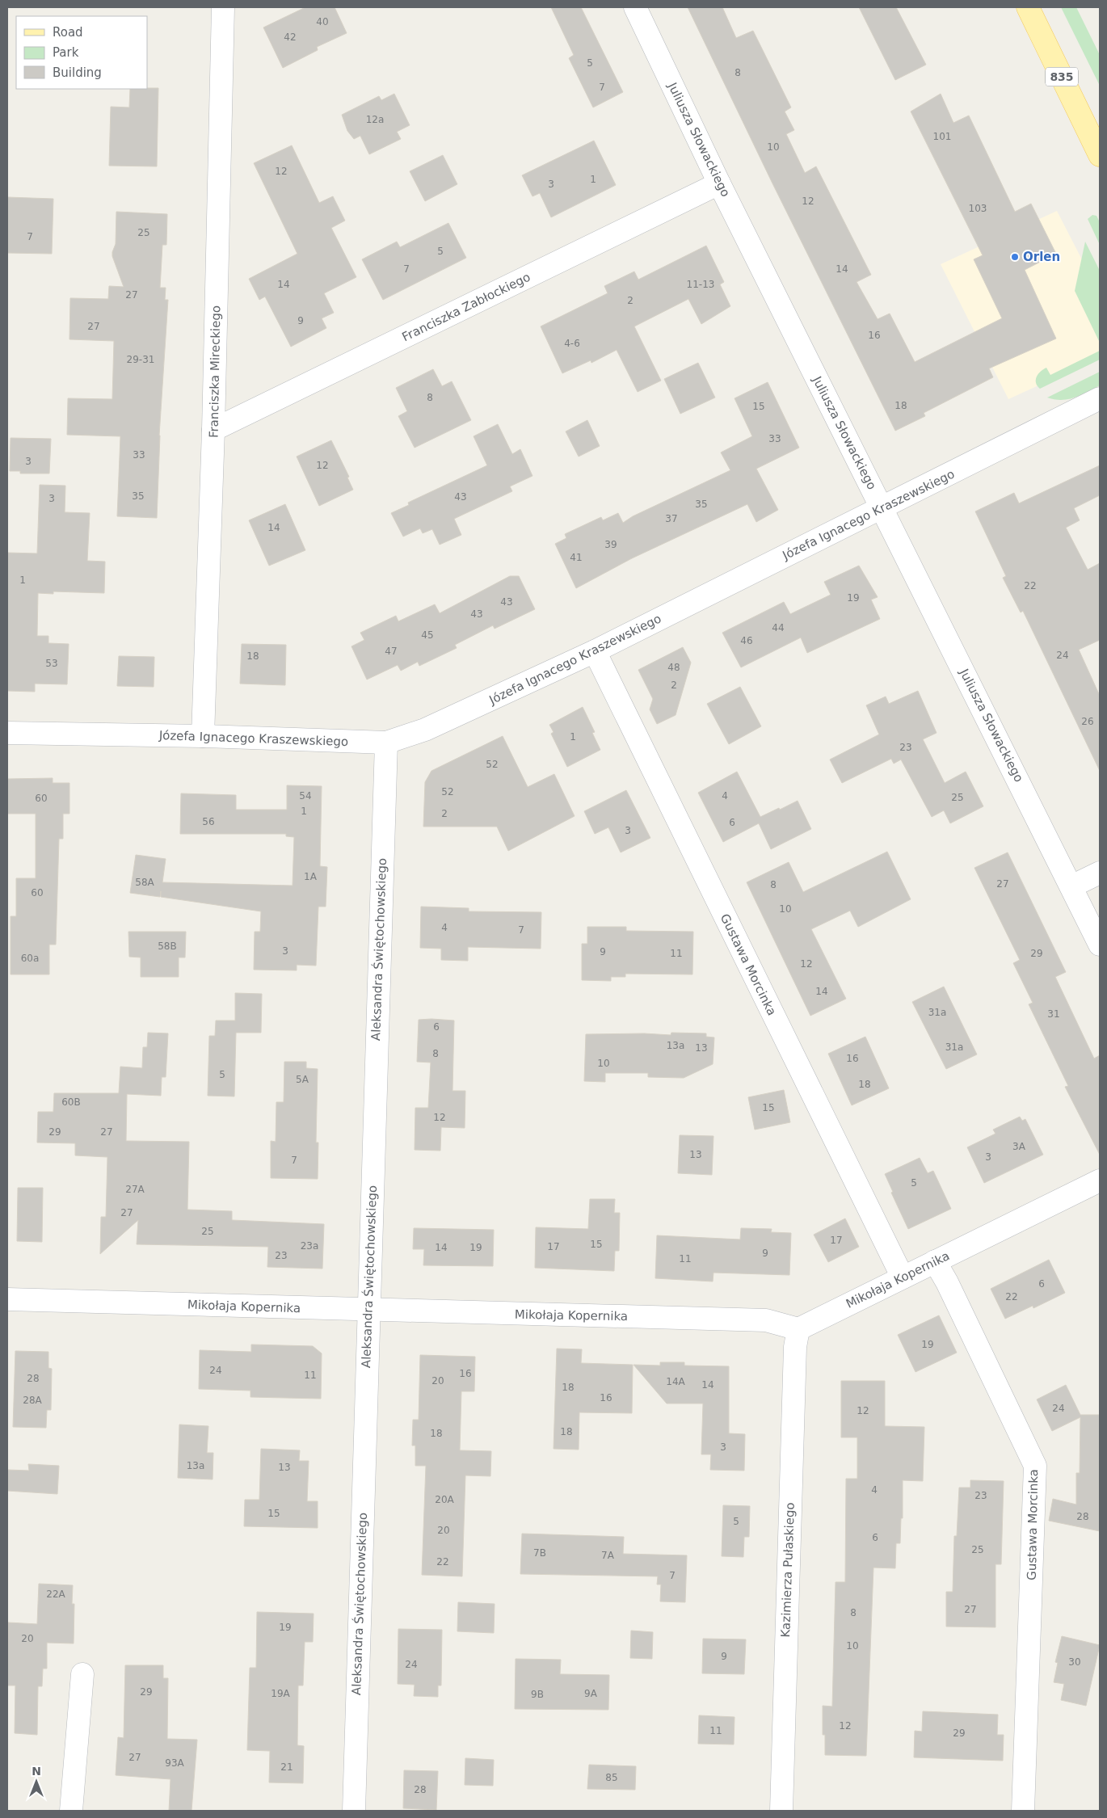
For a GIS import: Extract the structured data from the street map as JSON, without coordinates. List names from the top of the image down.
{
  "streets": {
    "main road": ["835"],
    "street": [
      "Juliusza Słowackiego",
      "Franciszka Zabłockiego",
      "Franciszka Mireckiego",
      "Józefa Ignacego Kraszewskiego",
      "Aleksandra Świętochowskiego",
      "Gustawa Morcinka",
      "Mikołaja Kopernika",
      "Kazimierza Pułaskiego"
    ]
  },
  "crossings": [
    ["Juliusza Słowackiego", "Franciszka Zabłockiego"],
    ["Juliusza Słowackiego", "Józefa Ignacego Kraszewskiego"],
    ["Franciszka Zabłockiego", "Franciszka Mireckiego"],
    ["Franciszka Mireckiego", "Józefa Ignacego Kraszewskiego"],
    ["Józefa Ignacego Kraszewskiego", "Aleksandra Świętochowskiego"],
    ["Józefa Ignacego Kraszewskiego", "Gustawa Morcinka"],
    ["Aleksandra Świętochowskiego", "Mikołaja Kopernika"],
    ["Gustawa Morcinka", "Mikołaja Kopernika"],
    ["Mikołaja Kopernika", "Kazimierza Pułaskiego"]
  ],
  "places": ["Orlen"],
  "house_numbers": [
    "40",
    "42",
    "5",
    "8",
    "7",
    "12a",
    "101",
    "10",
    "12",
    "1",
    "3",
    "12",
    "103",
    "25",
    "7",
    "5",
    "7",
    "14",
    "14",
    "11-13",
    "27",
    "2",
    "9",
    "27",
    "16",
    "4-6",
    "29-31",
    "8",
    "18",
    "15",
    "33",
    "33",
    "3",
    "12",
    "35",
    "43",
    "3",
    "35",
    "37",
    "14",
    "39",
    "41",
    "1",
    "22",
    "19",
    "43",
    "43",
    "44",
    "45",
    "46",
    "47",
    "24",
    "18",
    "53",
    "48",
    "2",
    "26",
    "1",
    "23",
    "52",
    "52",
    "54",
    "4",
    "25",
    "60",
    "1",
    "2",
    "56",
    "6",
    "3",
    "1A",
    "58A",
    "27",
    "8",
    "60",
    "10",
    "4",
    "7",
    "58B",
    "3",
    "9",
    "11",
    "29",
    "60a",
    "12",
    "14",
    "31a",
    "31",
    "6",
    "13a",
    "31a",
    "13",
    "8",
    "16",
    "10",
    "5",
    "5A",
    "18",
    "60B",
    "15",
    "12",
    "29",
    "27",
    "3A",
    "13",
    "3",
    "7",
    "5",
    "27A",
    "27",
    "25",
    "17",
    "15",
    "23a",
    "17",
    "14",
    "19",
    "9",
    "23",
    "11",
    "6",
    "22",
    "19",
    "24",
    "16",
    "11",
    "28",
    "20",
    "14A",
    "14",
    "18",
    "16",
    "28A",
    "24",
    "12",
    "18",
    "18",
    "3",
    "13a",
    "13",
    "4",
    "23",
    "20A",
    "15",
    "28",
    "5",
    "20",
    "6",
    "25",
    "7B",
    "7A",
    "22",
    "7",
    "22A",
    "27",
    "8",
    "19",
    "20",
    "10",
    "9",
    "30",
    "24",
    "29",
    "19A",
    "9A",
    "9B",
    "12",
    "11",
    "29",
    "27",
    "93A",
    "21",
    "85",
    "28"
  ],
  "legend": ["Road", "Park", "Building"],
  "north": "top"
}
